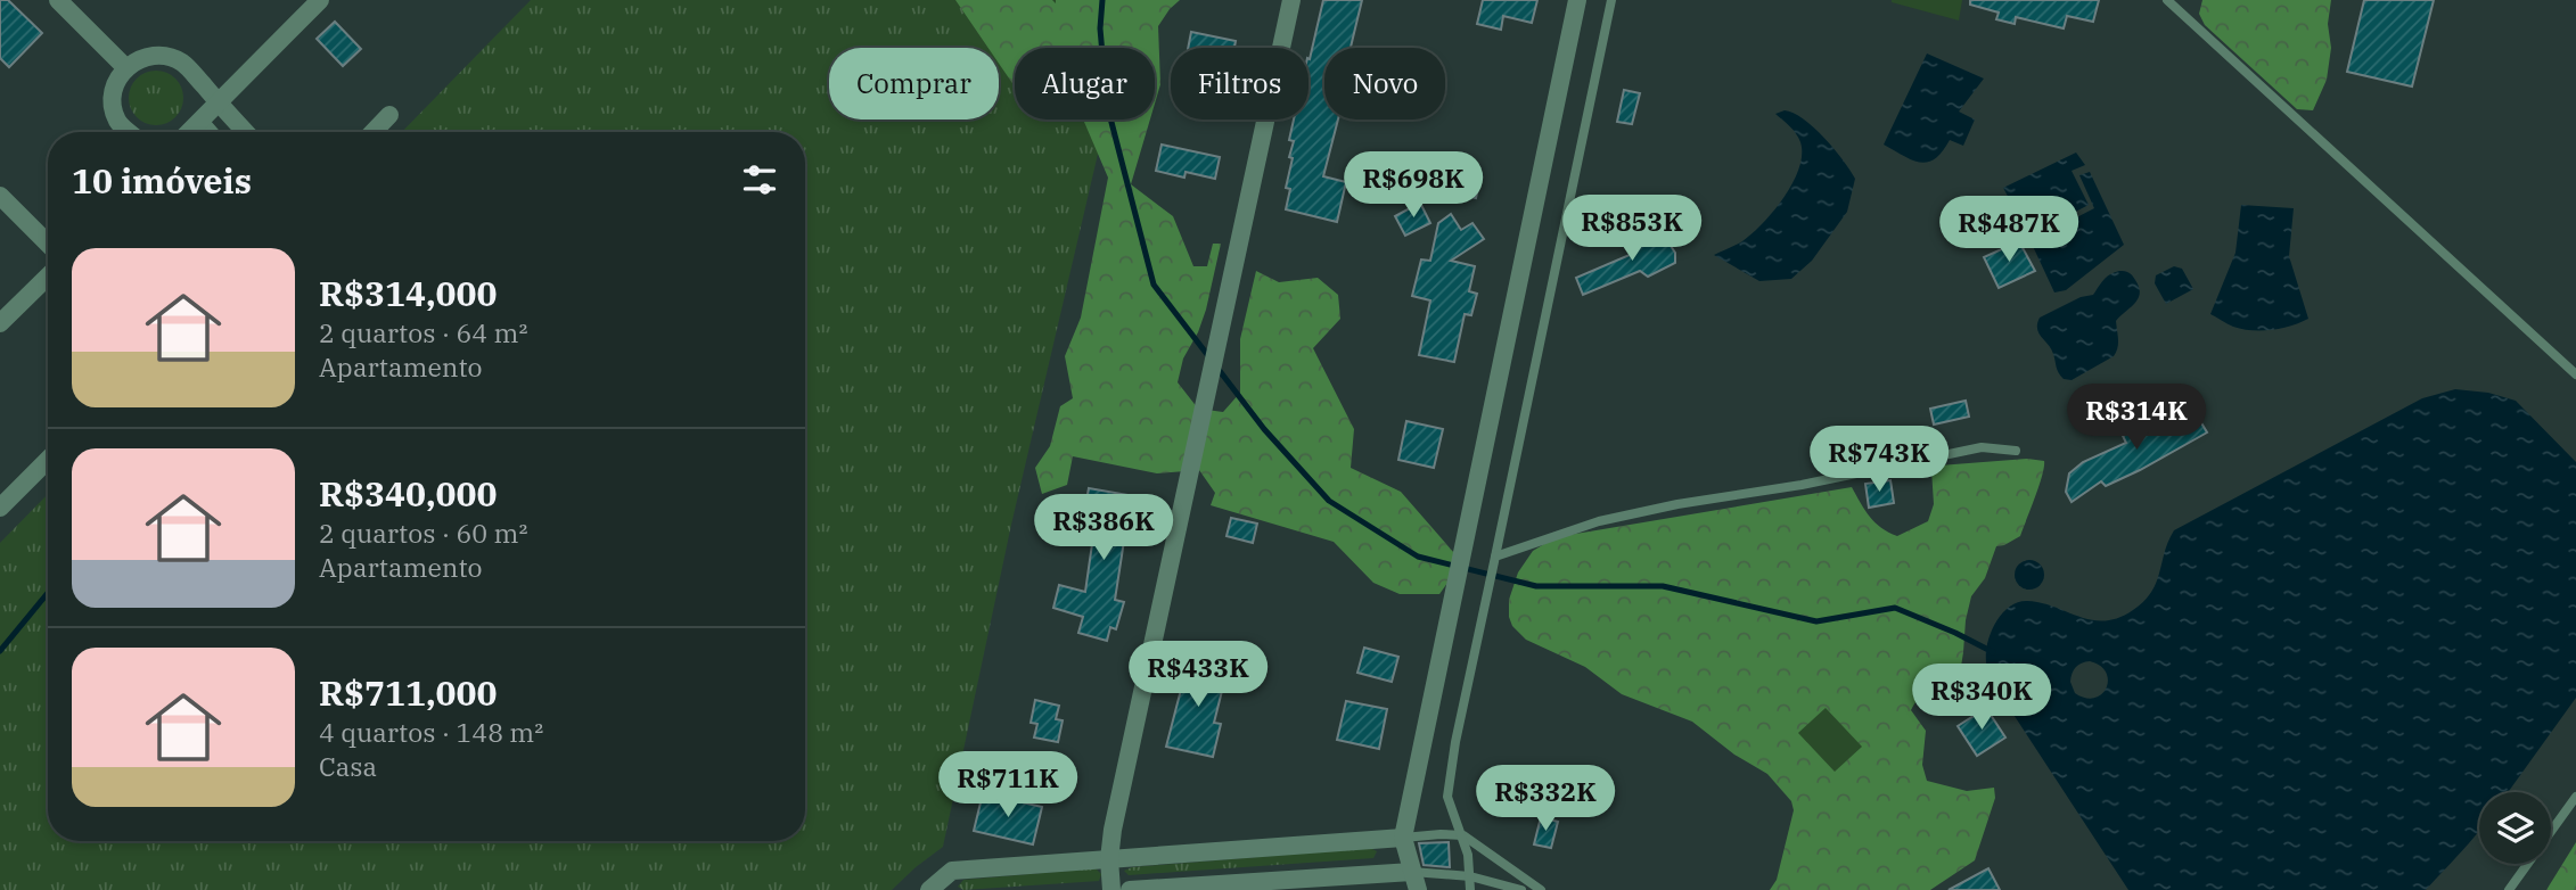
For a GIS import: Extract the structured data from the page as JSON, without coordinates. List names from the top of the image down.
{
  "page": {
    "chip": [
      "Comprar",
      "Alugar",
      "Filtros",
      "Novo"
    ],
    "heading": "10 imóveis",
    "price": [
      "R$698K",
      "R$853K",
      "R$487K",
      "R$314K",
      "R$743K",
      "R$386K",
      "R$433K",
      "R$340K",
      "R$711K",
      "R$332K"
    ],
    "list": [
      {
        "name": "R$314,000",
        "note": "2 quartos · 64 m² · Apartamento"
      },
      {
        "name": "R$340,000",
        "note": "2 quartos · 60 m² · Apartamento"
      },
      {
        "name": "R$711,000",
        "note": "4 quartos · 148 m² · Casa"
      }
    ]
  }
}
